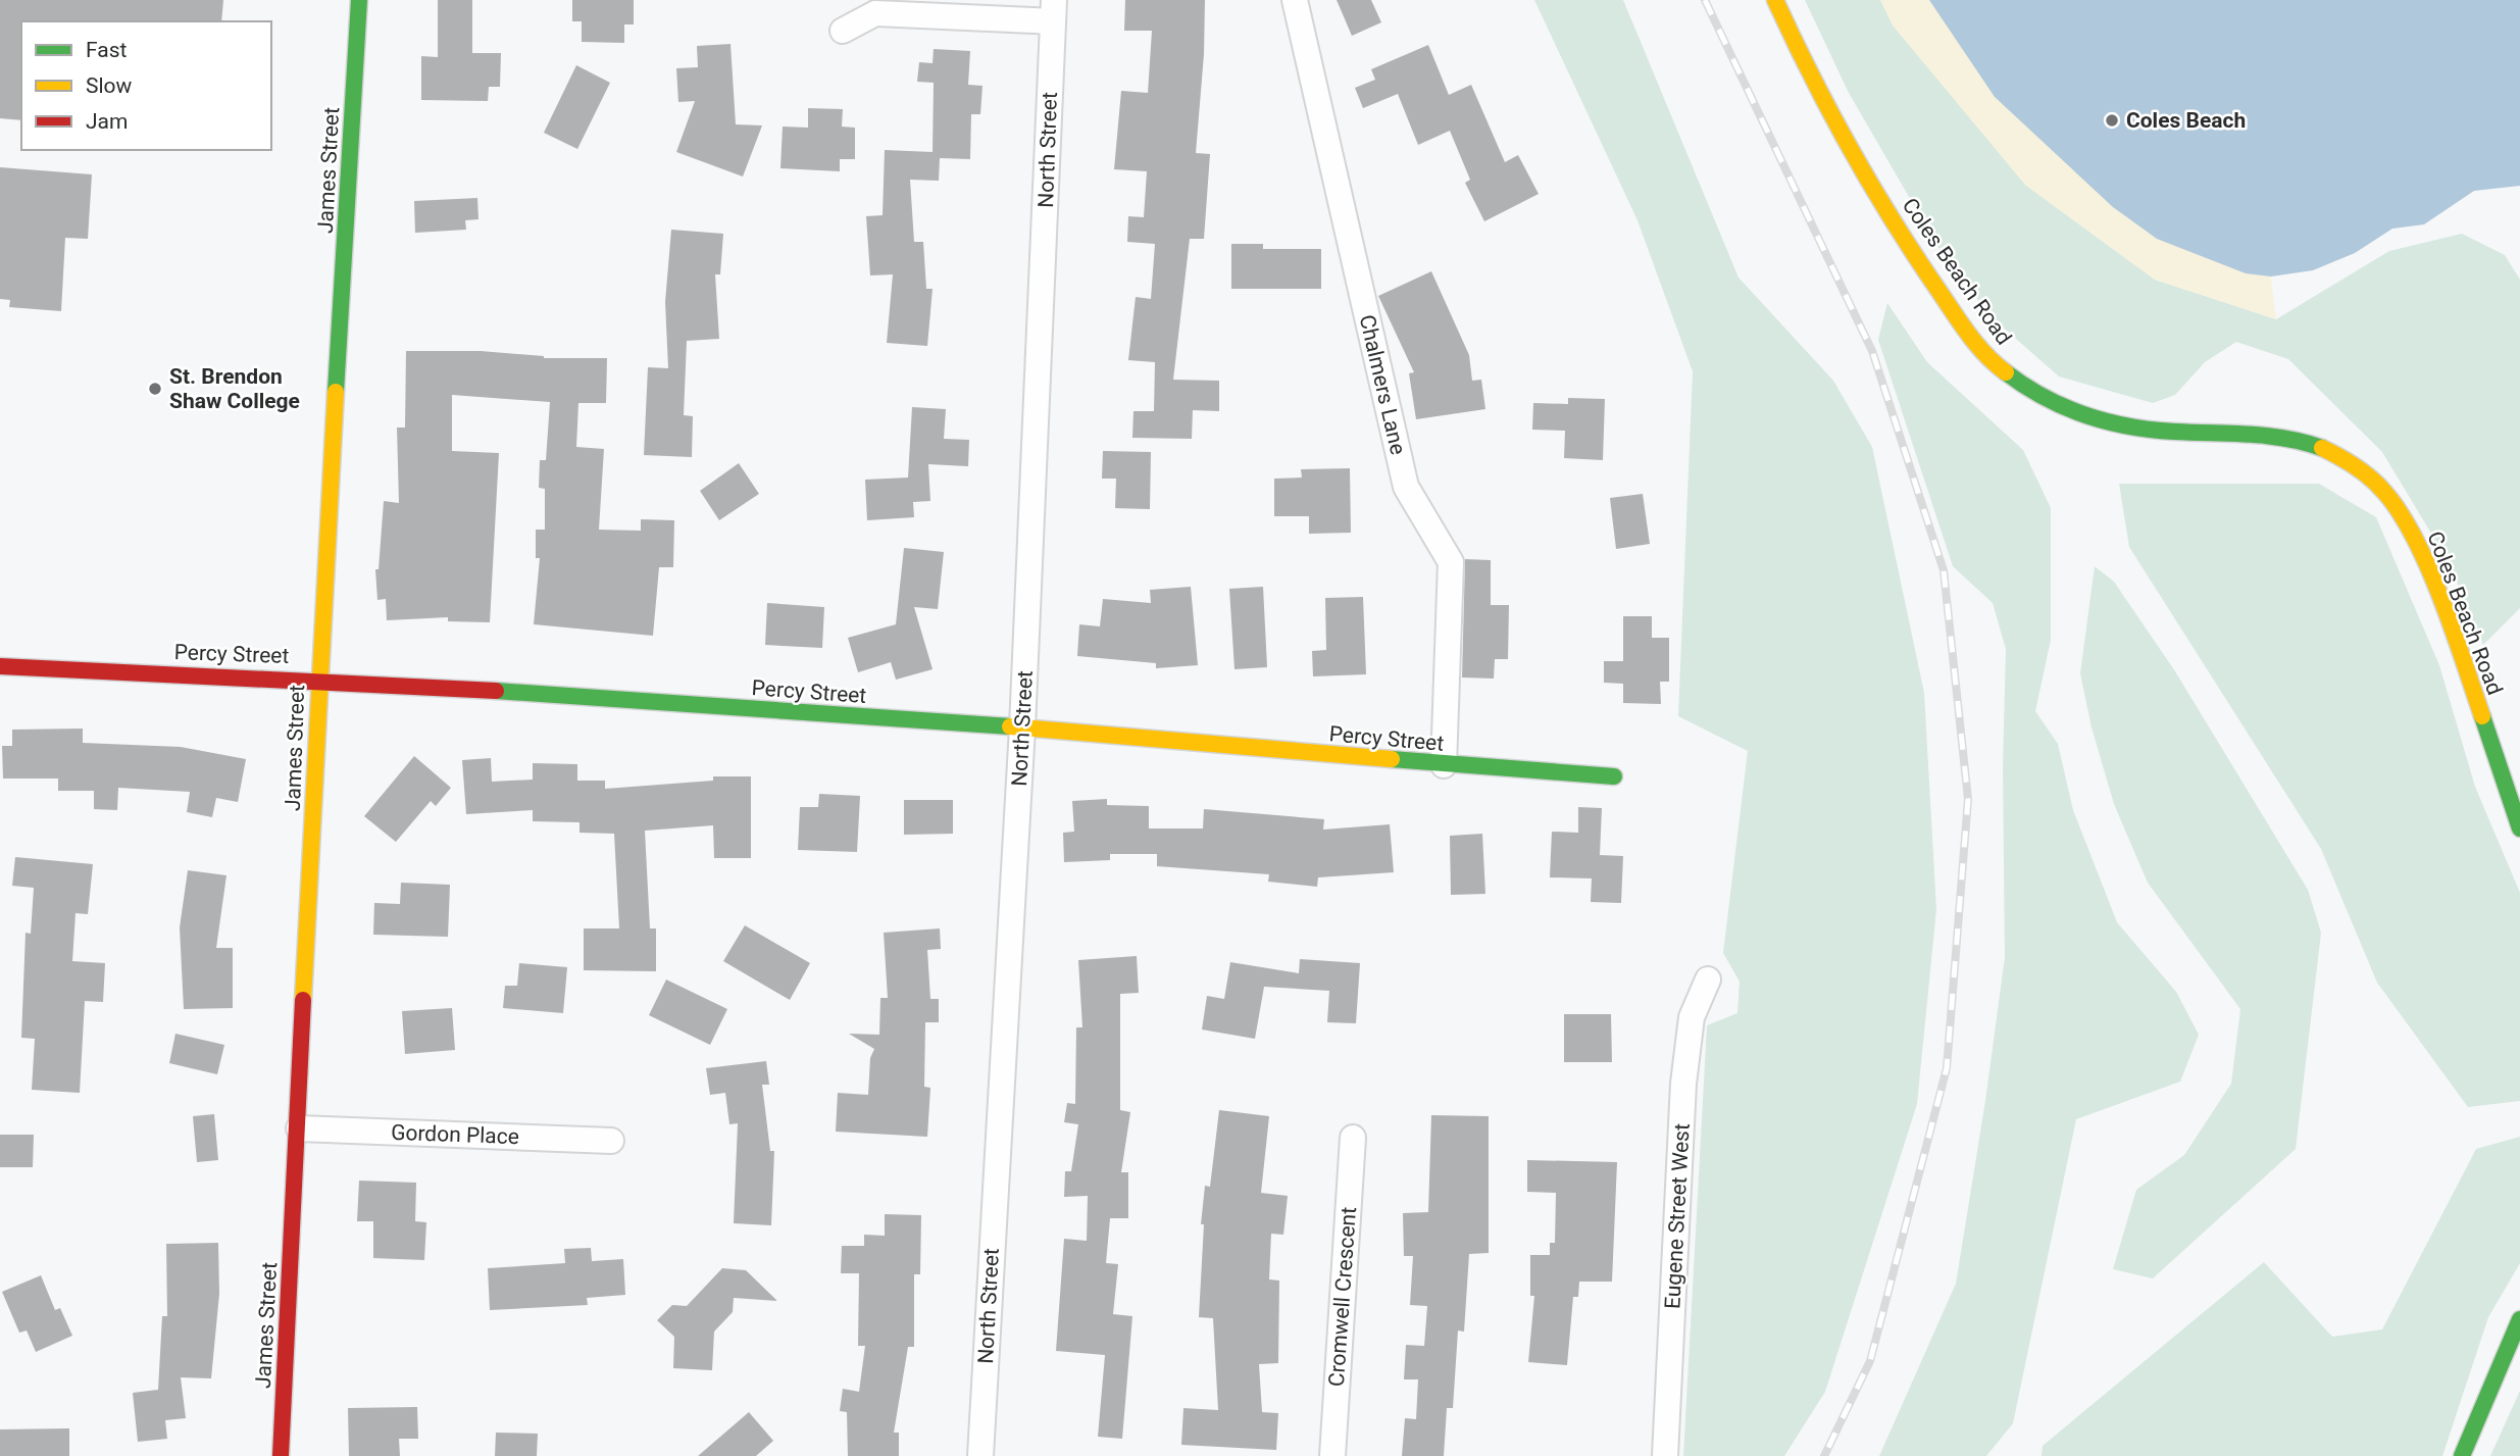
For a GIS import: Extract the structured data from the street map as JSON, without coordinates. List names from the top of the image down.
{
  "streets": {
    "street": [
      "North Street",
      "James Street",
      "Coles Beach Road",
      "Chalmers Lane",
      "Percy Street",
      "Gordon Place",
      "Eugene Street West",
      "Cromwell Crescent"
    ]
  },
  "crossings": [
    ["North Street", "Percy Street"],
    ["James Street", "Percy Street"],
    ["James Street", "Gordon Place"],
    ["Chalmers Lane", "Percy Street"]
  ],
  "places": ["Coles Beach", "St. Brendon Shaw College"],
  "legend": ["Fast", "Slow", "Jam"]
}
